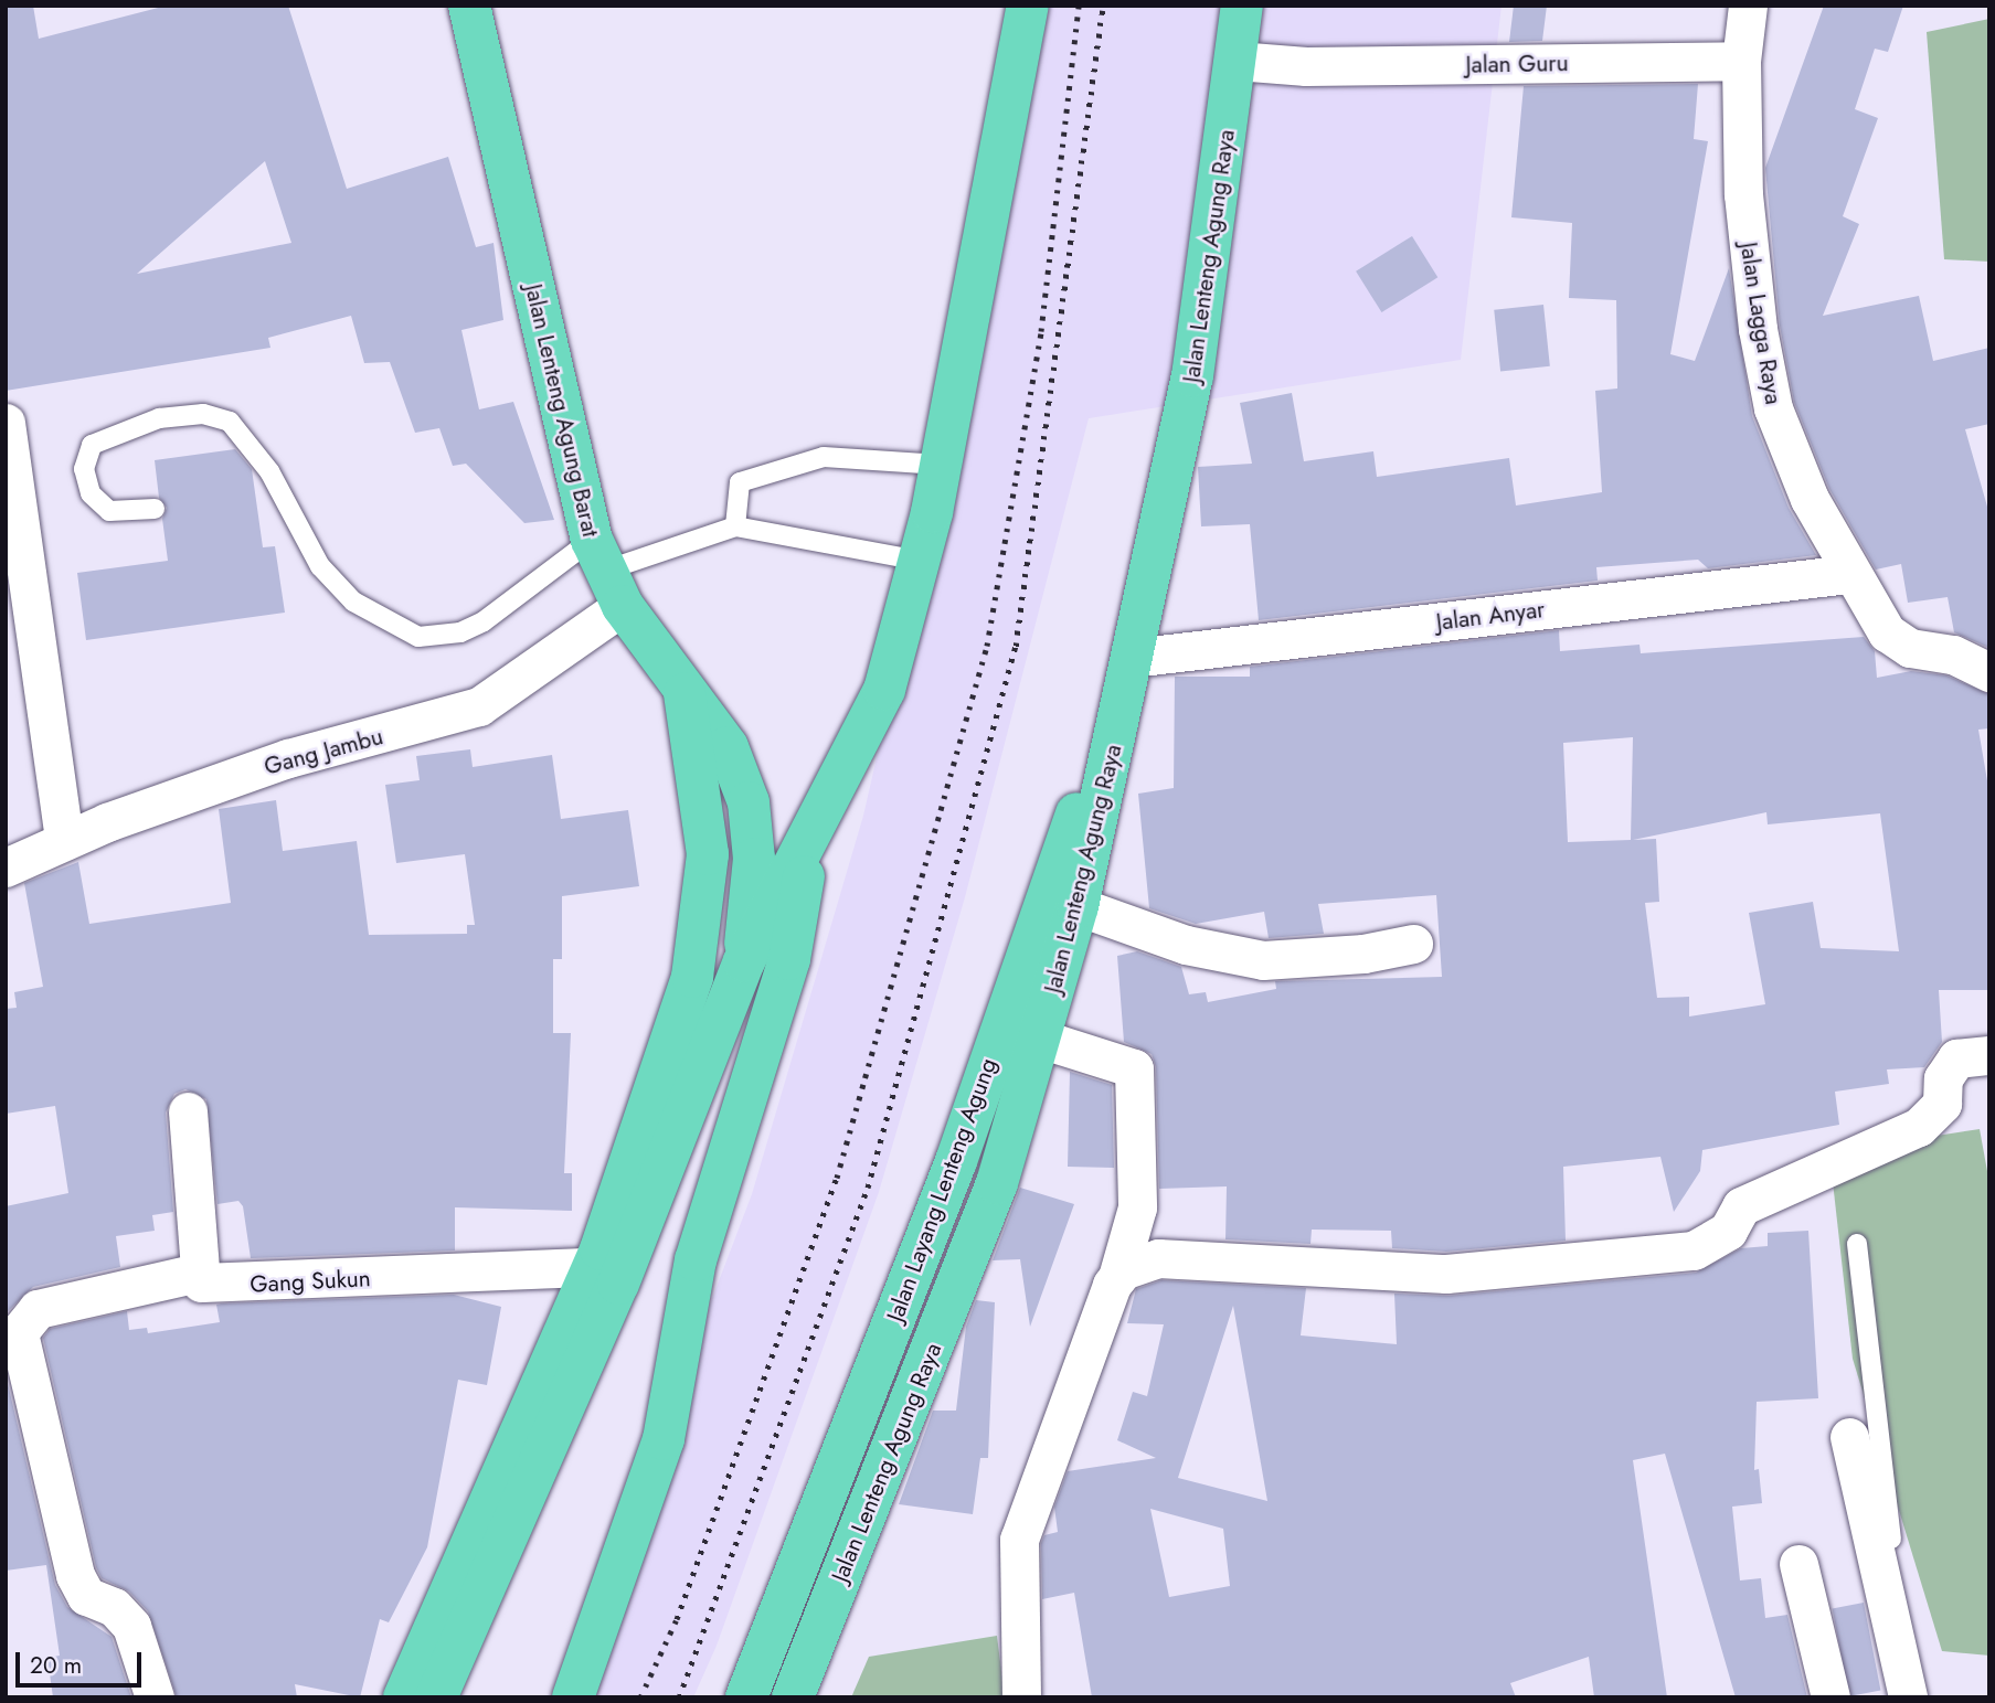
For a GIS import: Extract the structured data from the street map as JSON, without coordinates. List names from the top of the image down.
{
  "streets": {
    "main road": ["Jalan Lenteng Agung Raya", "Jalan Lenteng Agung Barat", "Jalan Layang Lenteng Agung"],
    "street": [
      "Jalan Guru",
      "Jalan Lagga Raya",
      "Jalan Anyar",
      "Gang Jambu",
      "Gang Sukun"
    ]
  },
  "crossings": [
    ["Jalan Guru", "Jalan Lenteng Agung Raya"],
    ["Jalan Guru", "Jalan Lagga Raya"],
    ["Jalan Lenteng Agung Raya", "Jalan Anyar"],
    ["Jalan Lenteng Agung Raya", "Jalan Layang Lenteng Agung"],
    ["Jalan Lagga Raya", "Jalan Anyar"],
    ["Jalan Lenteng Agung Barat", "Gang Jambu"],
    ["Jalan Anyar", "Jalan Layang Lenteng Agung"]
  ],
  "scale_bar": "20 m"
}
